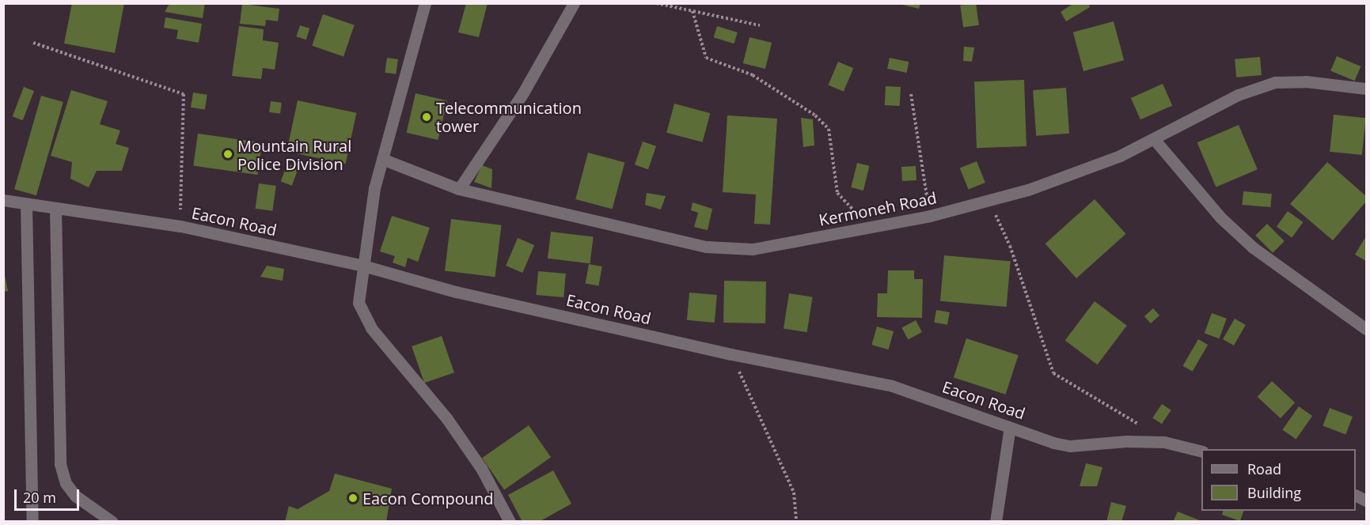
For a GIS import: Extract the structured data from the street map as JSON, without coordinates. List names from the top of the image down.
{
  "streets": {
    "street": ["Kermoneh Road", "Eacon Road"]
  },
  "places": ["Telecommunication tower", "Mountain Rural Police Division", "Eacon Compound"],
  "legend": ["Road", "Building"],
  "scale_bar": "20 m"
}
